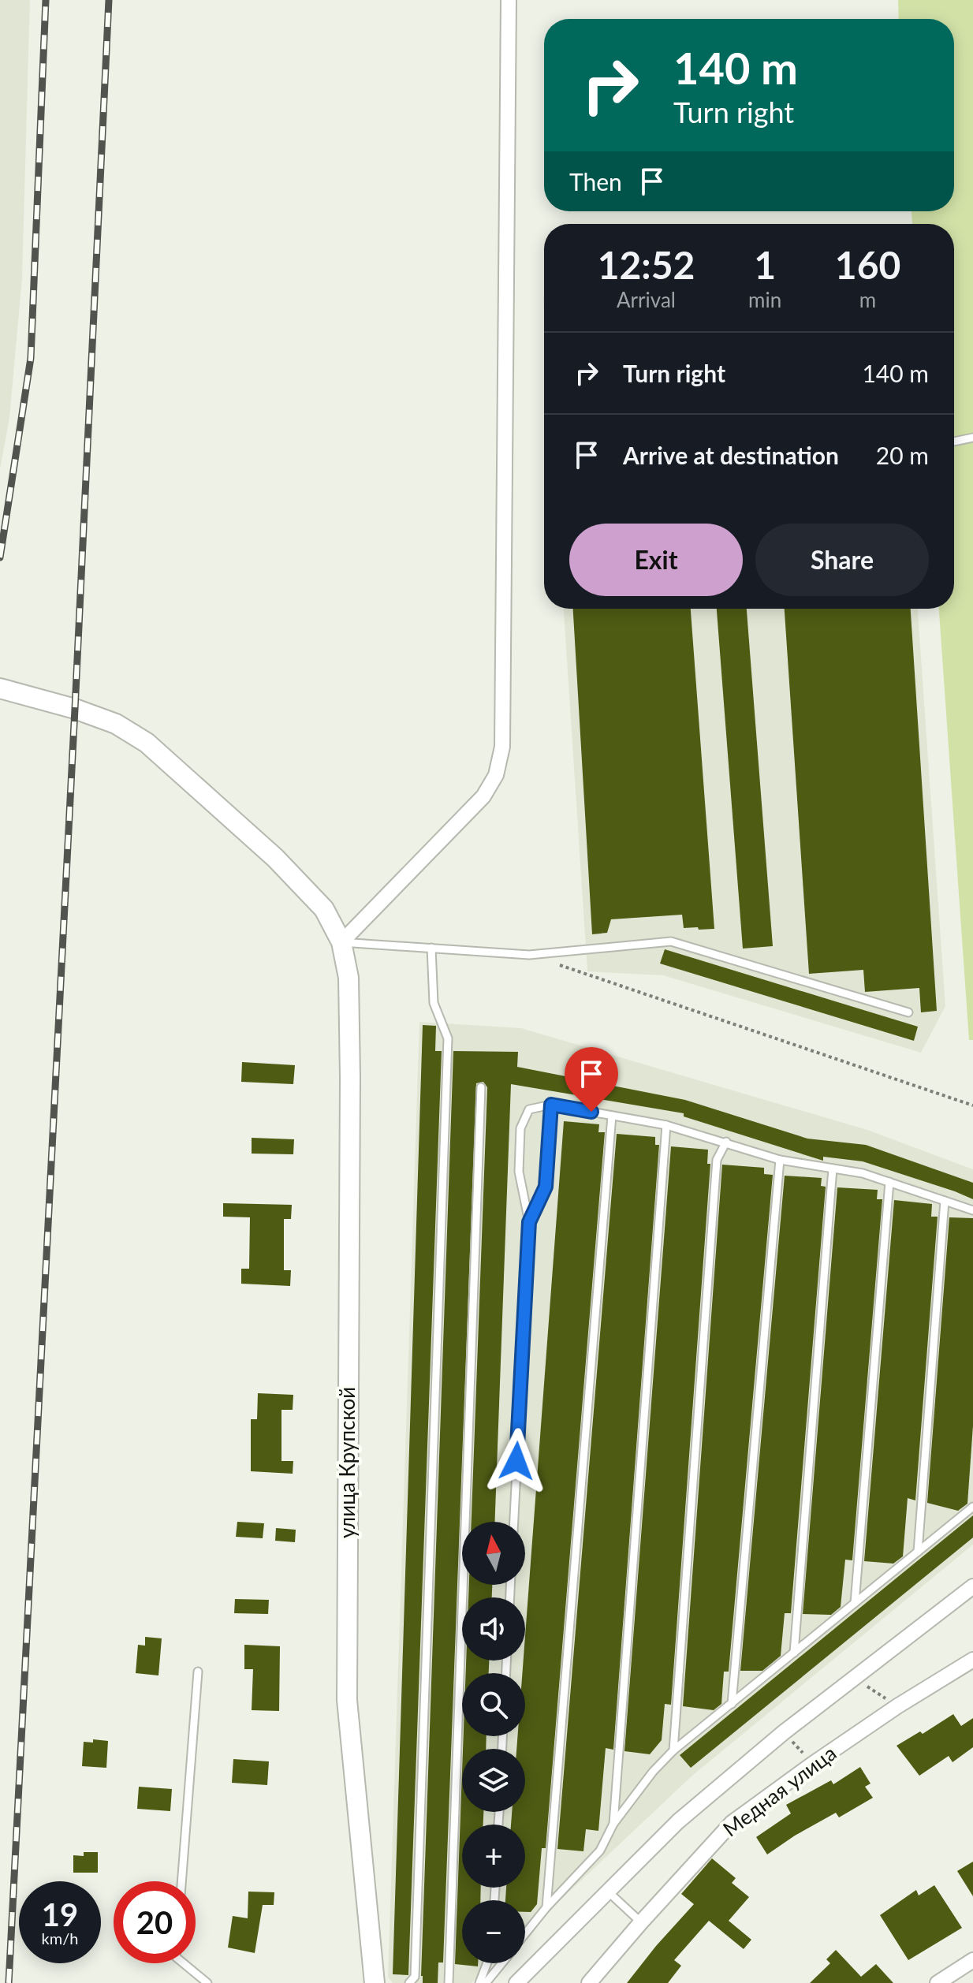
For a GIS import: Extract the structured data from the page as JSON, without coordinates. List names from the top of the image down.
{
  "streets": {
    "main road": ["улица Крупской"],
    "street": ["Медная улица"]
  },
  "north": "top",
  "page": {
    "turn": ["140 m", "Turn right"],
    "then": "Then",
    "eta": [
      "12:52",
      "Arrival",
      "1",
      "min",
      "160",
      "m"
    ],
    "list": [
      {
        "name": "Turn right",
        "value": "140 m"
      },
      {
        "name": "Arrive at destination",
        "value": "20 m"
      }
    ],
    "buttons": ["Exit", "Share"],
    "map_buttons": ["+", "−"],
    "speed": "19 km/h",
    "limit": "20"
  }
}
